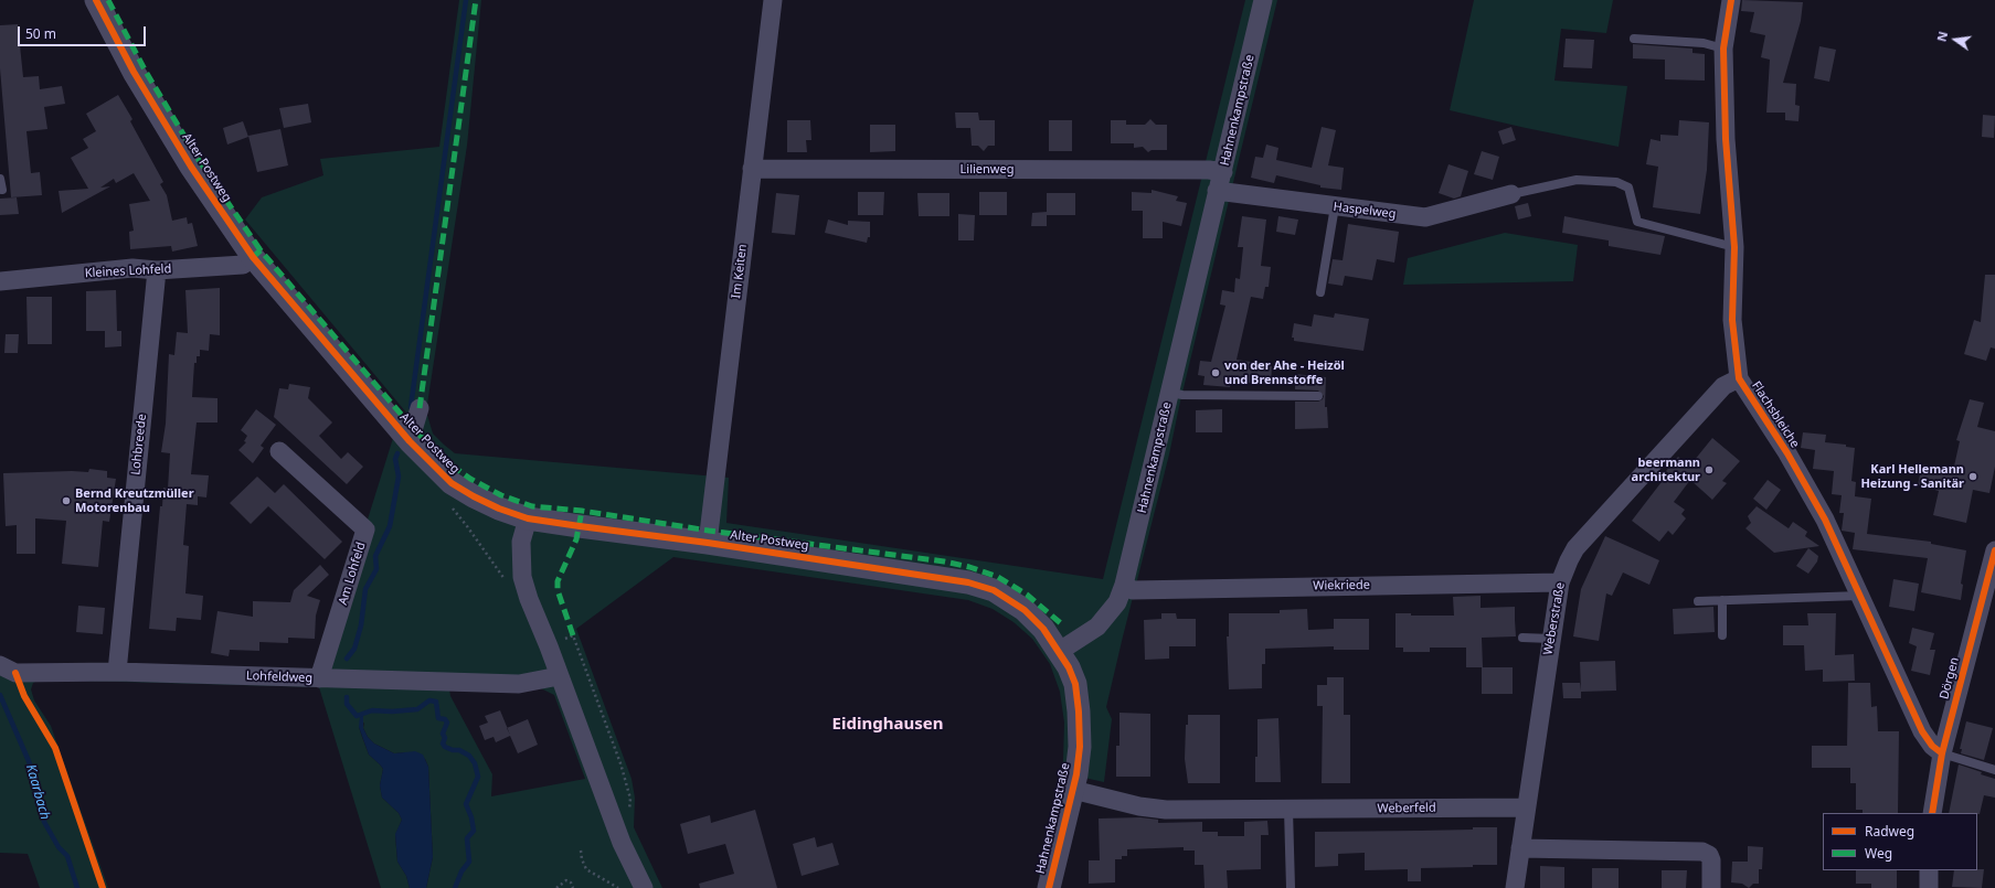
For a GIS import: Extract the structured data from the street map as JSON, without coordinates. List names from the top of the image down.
{
  "streets": {
    "street": [
      "Hahnenkampstraße",
      "Alter Postweg",
      "Lilienweg",
      "Haspelweg",
      "Kleines Lohfeld",
      "Im Keiten",
      "Flachsbleiche",
      "Lohbreede",
      "Am Lohfeld",
      "Wiekriede",
      "Weberstraße",
      "Lohfeldweg",
      "Dörgen",
      "Weberfeld"
    ]
  },
  "crossings": [
    ["Hahnenkampstraße", "Alter Postweg"],
    ["Hahnenkampstraße", "Lilienweg"],
    ["Hahnenkampstraße", "Haspelweg"],
    ["Hahnenkampstraße", "Wiekriede"],
    ["Hahnenkampstraße", "Weberfeld"],
    ["Alter Postweg", "Kleines Lohfeld"],
    ["Alter Postweg", "Im Keiten"],
    ["Lilienweg", "Im Keiten"],
    ["Kleines Lohfeld", "Lohbreede"],
    ["Flachsbleiche", "Weberstraße"],
    ["Flachsbleiche", "Dörgen"],
    ["Lohbreede", "Lohfeldweg"],
    ["Am Lohfeld", "Lohfeldweg"],
    ["Wiekriede", "Weberstraße"],
    ["Weberstraße", "Weberfeld"]
  ],
  "districts": ["Eidinghausen"],
  "water": ["Kaarbach"],
  "places": [
    "von der Ahe - Heizöl und Brennstoffe",
    "beermann architektur",
    "Karl Hellemann Heizung - Sanitär",
    "Bernd Kreutzmüller Motorenbau"
  ],
  "legend": ["Radweg", "Weg"],
  "scale_bar": "50 m",
  "north": "left"
}
